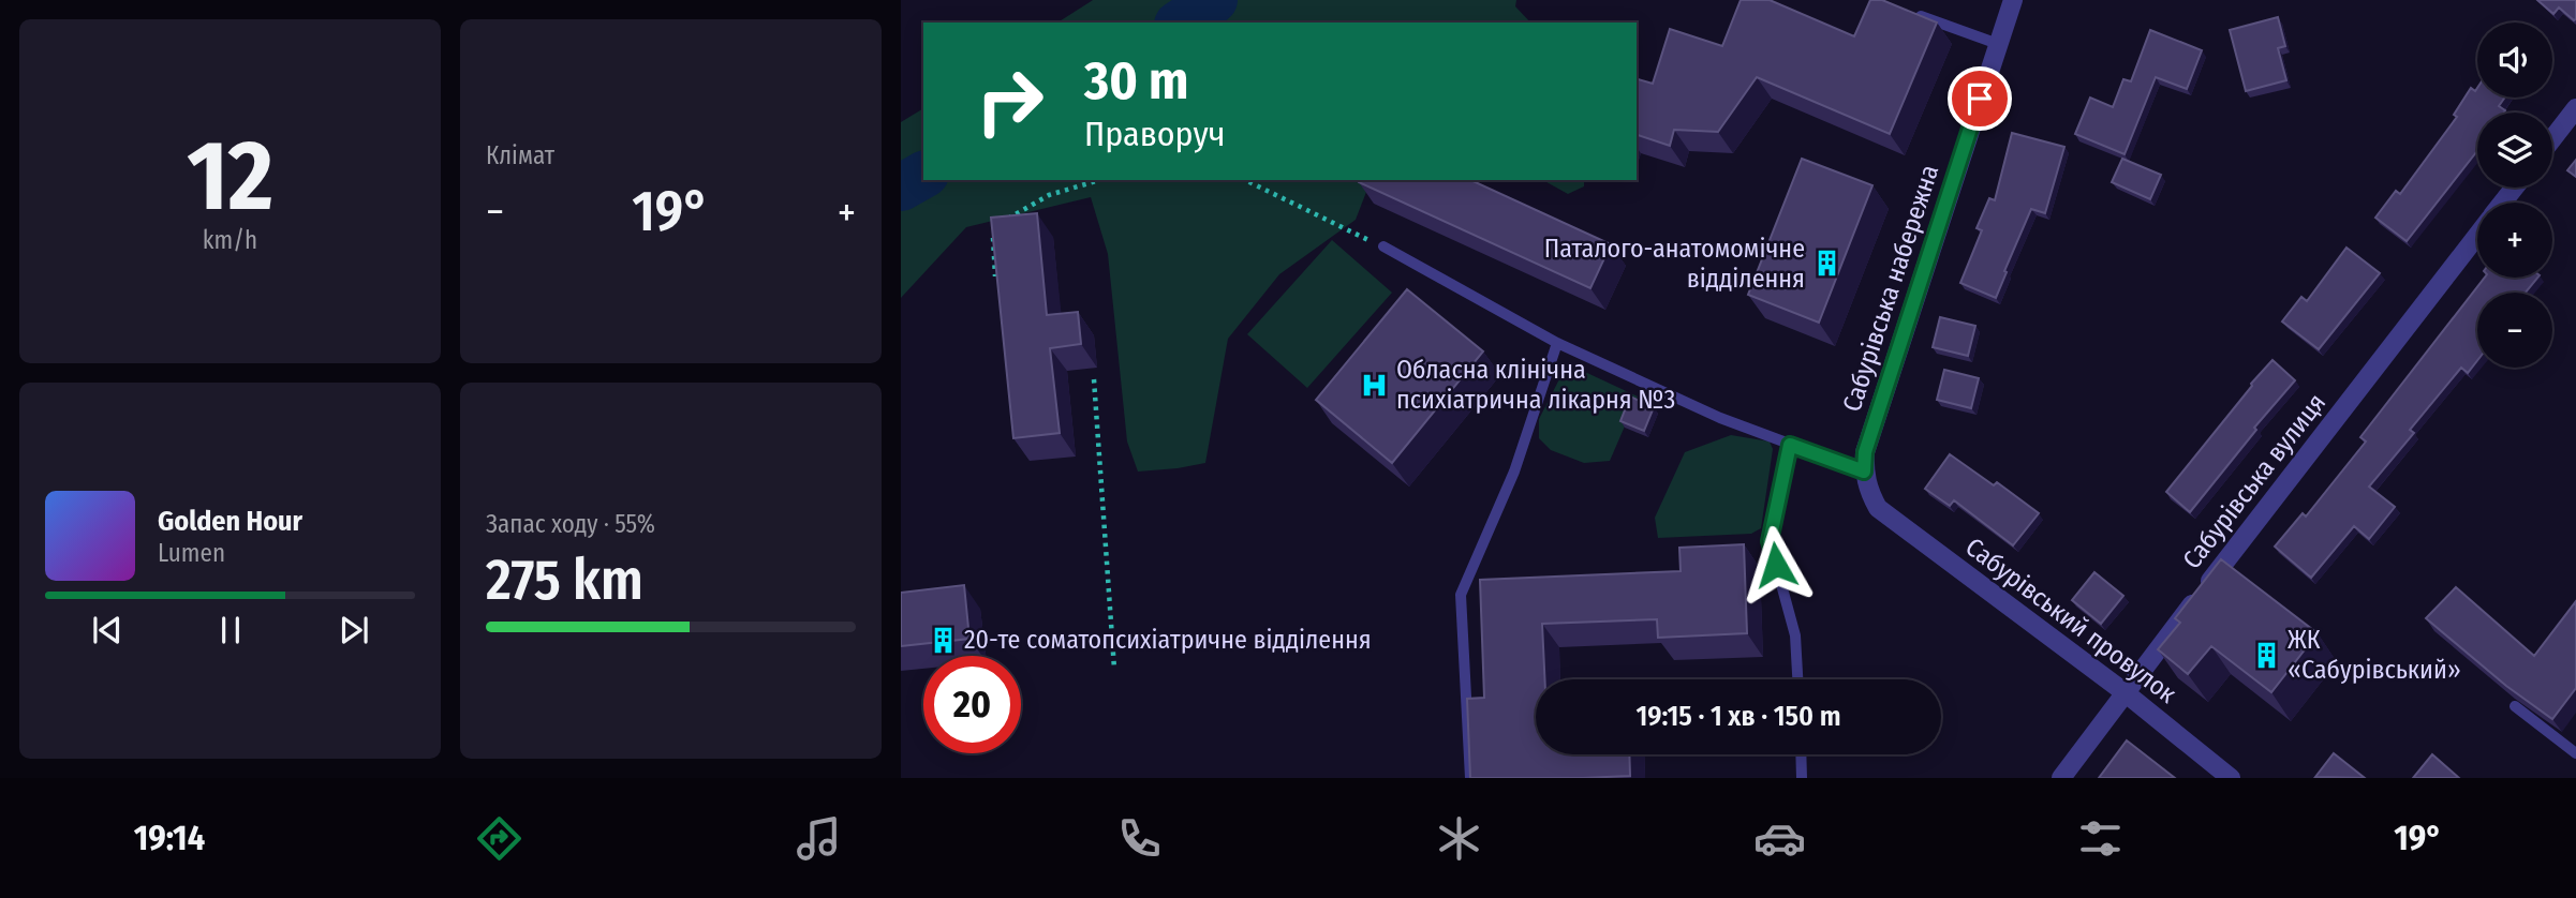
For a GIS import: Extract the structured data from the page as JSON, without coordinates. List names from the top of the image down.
{
  "streets": {
    "street": ["Сабурівська набережна", "Сабурівська вулиця", "Сабурівський провулок"]
  },
  "crossings": [
    ["Сабурівська набережна", "Сабурівський провулок"],
    ["Сабурівська вулиця", "Сабурівський провулок"]
  ],
  "places": {
    "building": ["Паталого-анатомомічне відділення", "20-те соматопсихіатричне відділення", "ЖК «Сабурівський»"],
    "hospital": ["Обласна клінічна психіатрична лікарня №3"]
  },
  "page": {
    "tile": [
      ["12", "km/h"],
      "Клімат",
      ["Запас ходу · 55%", "275 km"]
    ],
    "map_buttons": ["+", "−"],
    "turn": ["30 m", "Праворуч"],
    "heat": ["−", "19°", "+"],
    "song": ["Golden Hour", "Lumen"],
    "limit": "20",
    "trip": "19:15 · 1 хв · 150 m",
    "tabs": ["19:14", "19°"]
  }
}
